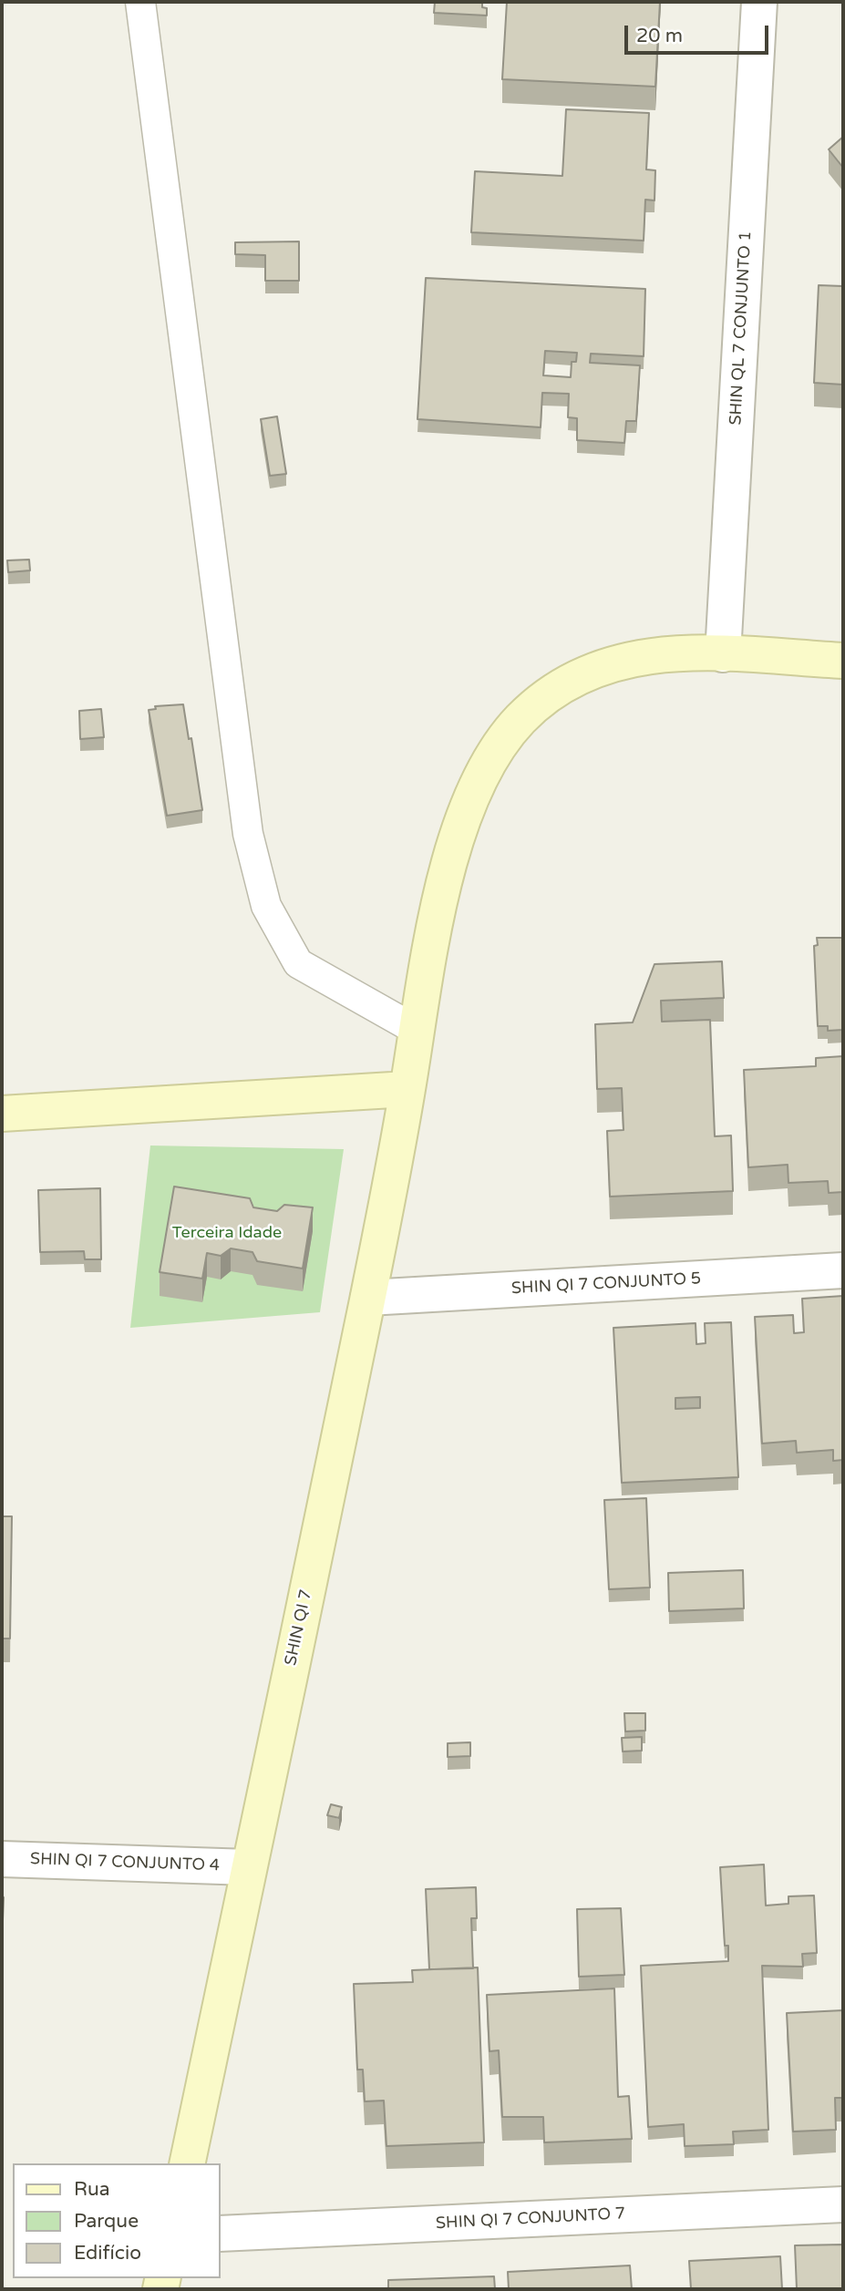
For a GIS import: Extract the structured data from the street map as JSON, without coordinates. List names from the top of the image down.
{
  "streets": {
    "street": [
      "SHIN QL 7 CONJUNTO 1",
      "SHIN QI 7 CONJUNTO 5",
      "SHIN QI 7",
      "SHIN QI 7 CONJUNTO 4",
      "SHIN QI 7 CONJUNTO 7"
    ]
  },
  "crossings": [
    ["SHIN QL 7 CONJUNTO 1", "SHIN QI 7"],
    ["SHIN QI 7 CONJUNTO 5", "SHIN QI 7"],
    ["SHIN QI 7", "SHIN QI 7 CONJUNTO 4"]
  ],
  "parks": ["Terceira Idade"],
  "legend": ["Rua", "Parque", "Edifício"],
  "scale_bar": "20 m"
}
